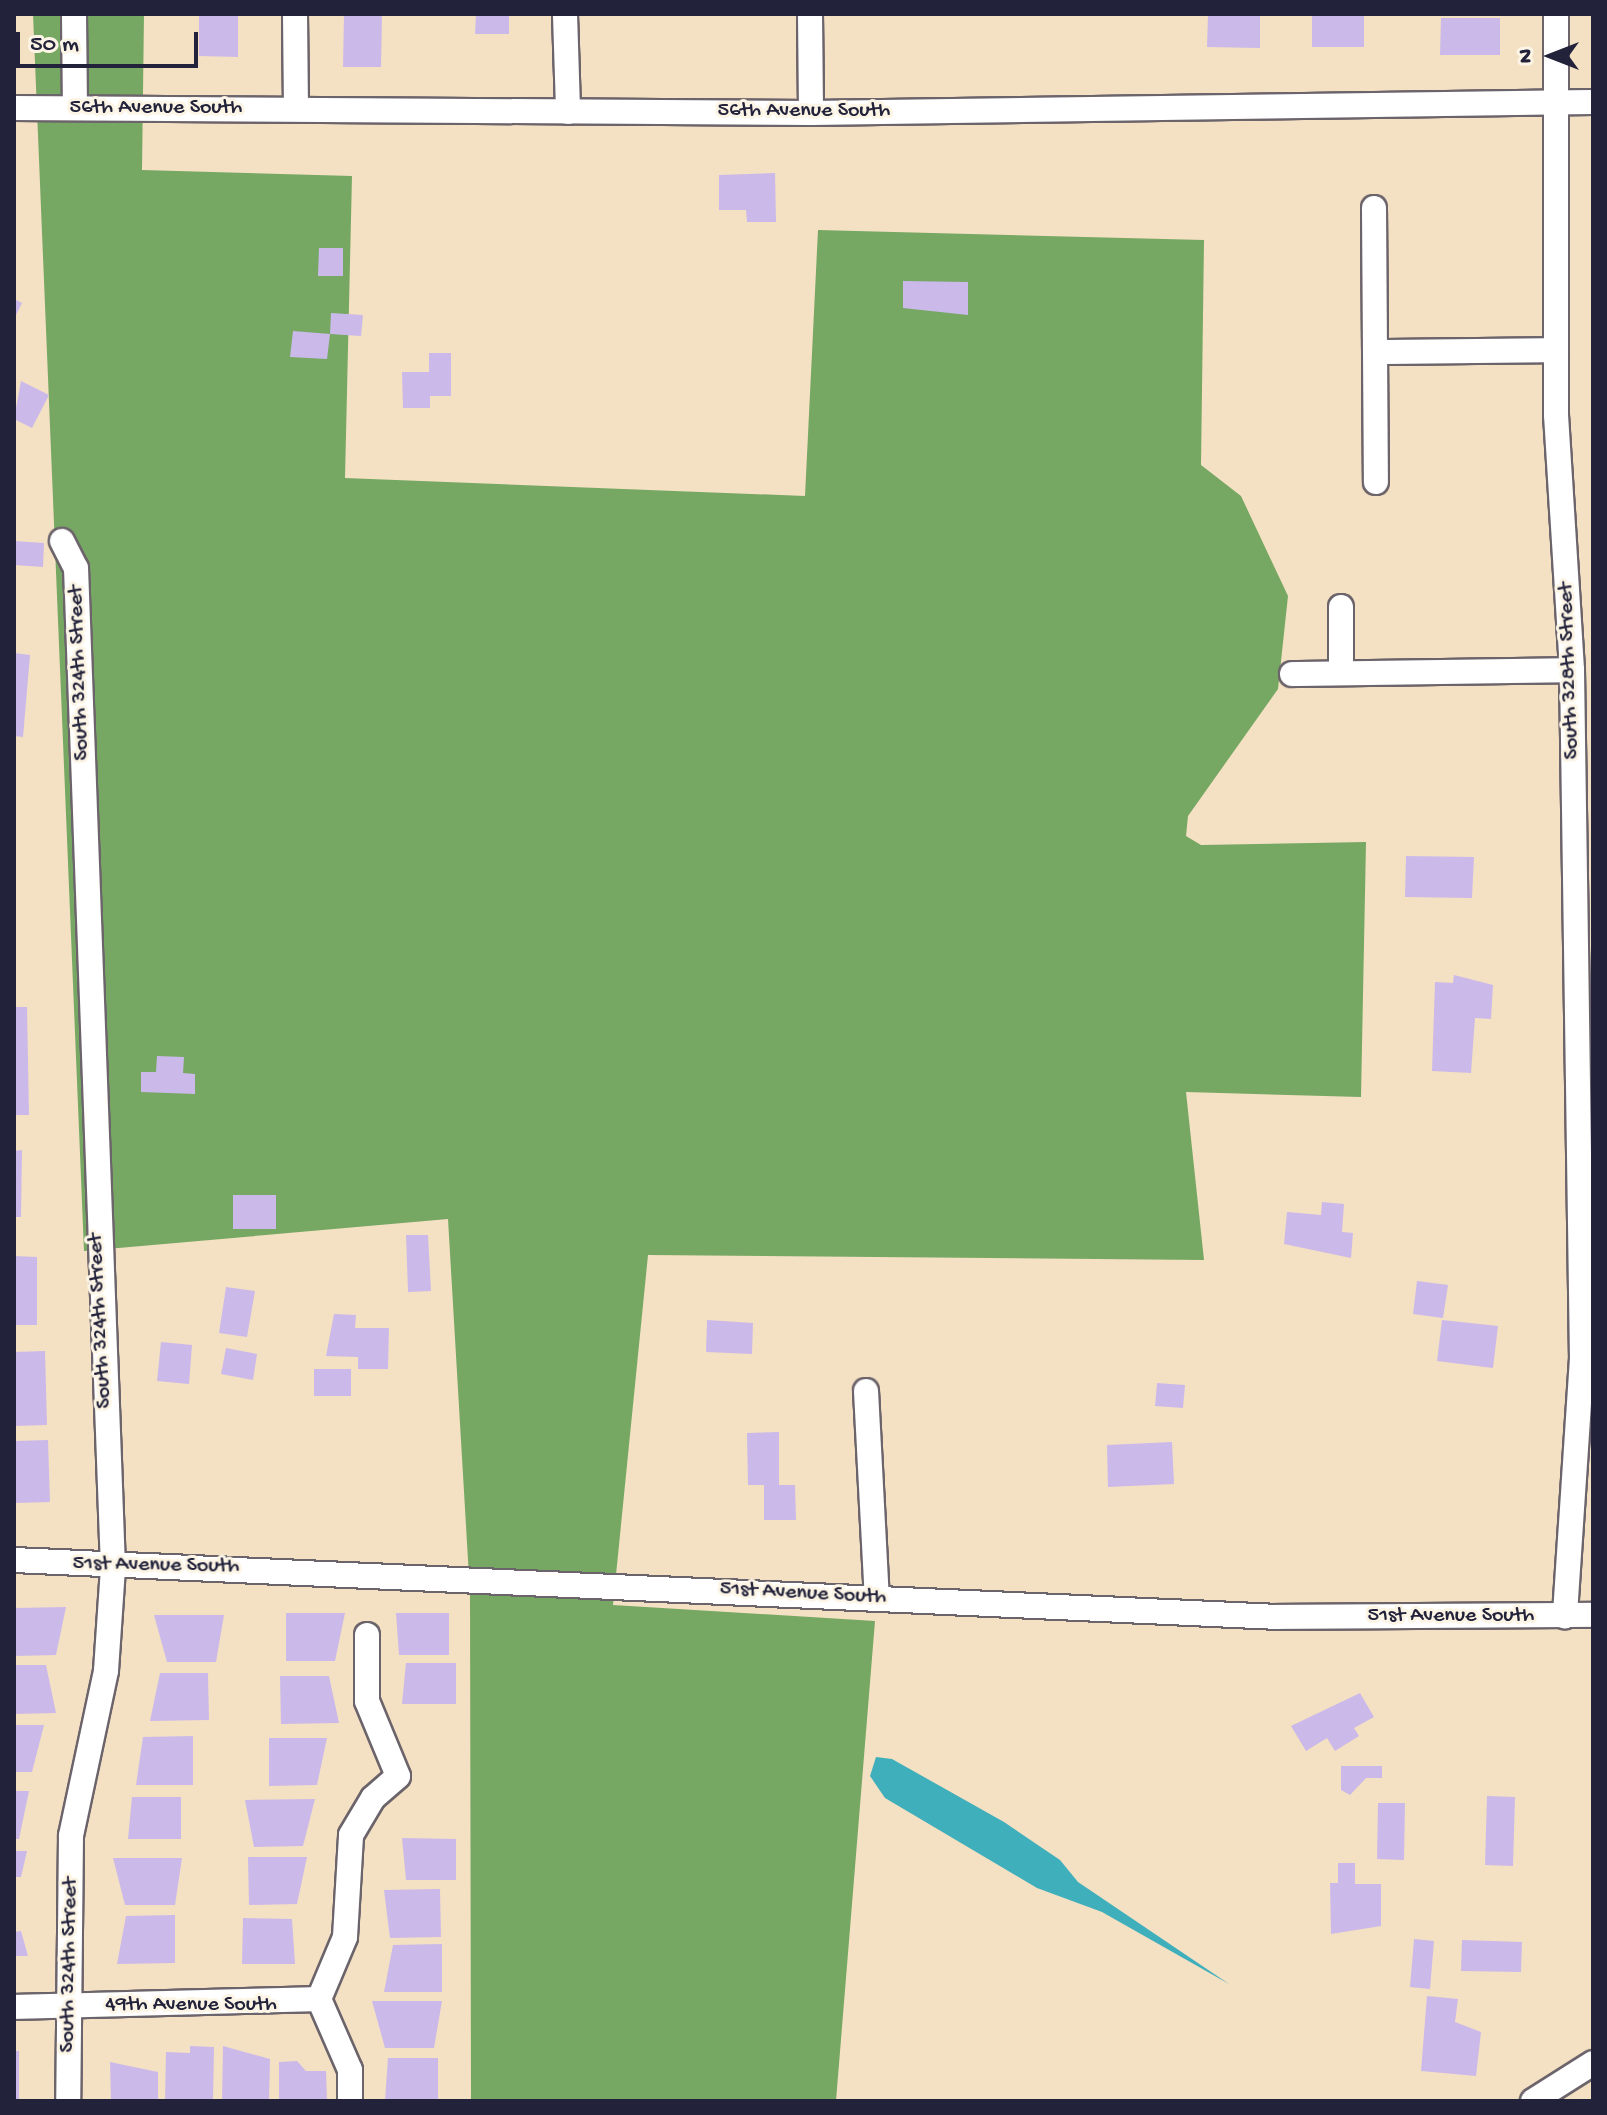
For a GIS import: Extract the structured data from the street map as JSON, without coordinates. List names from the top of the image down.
{
  "streets": {
    "street": [
      "56th Avenue South",
      "South 328th Street",
      "South 324th Street",
      "51st Avenue South",
      "49th Avenue South"
    ]
  },
  "crossings": [
    ["56th Avenue South", "South 328th Street"],
    ["South 328th Street", "51st Avenue South"],
    ["South 324th Street", "51st Avenue South"],
    ["South 324th Street", "49th Avenue South"]
  ],
  "scale_bar": "50 m",
  "north": "left"
}
